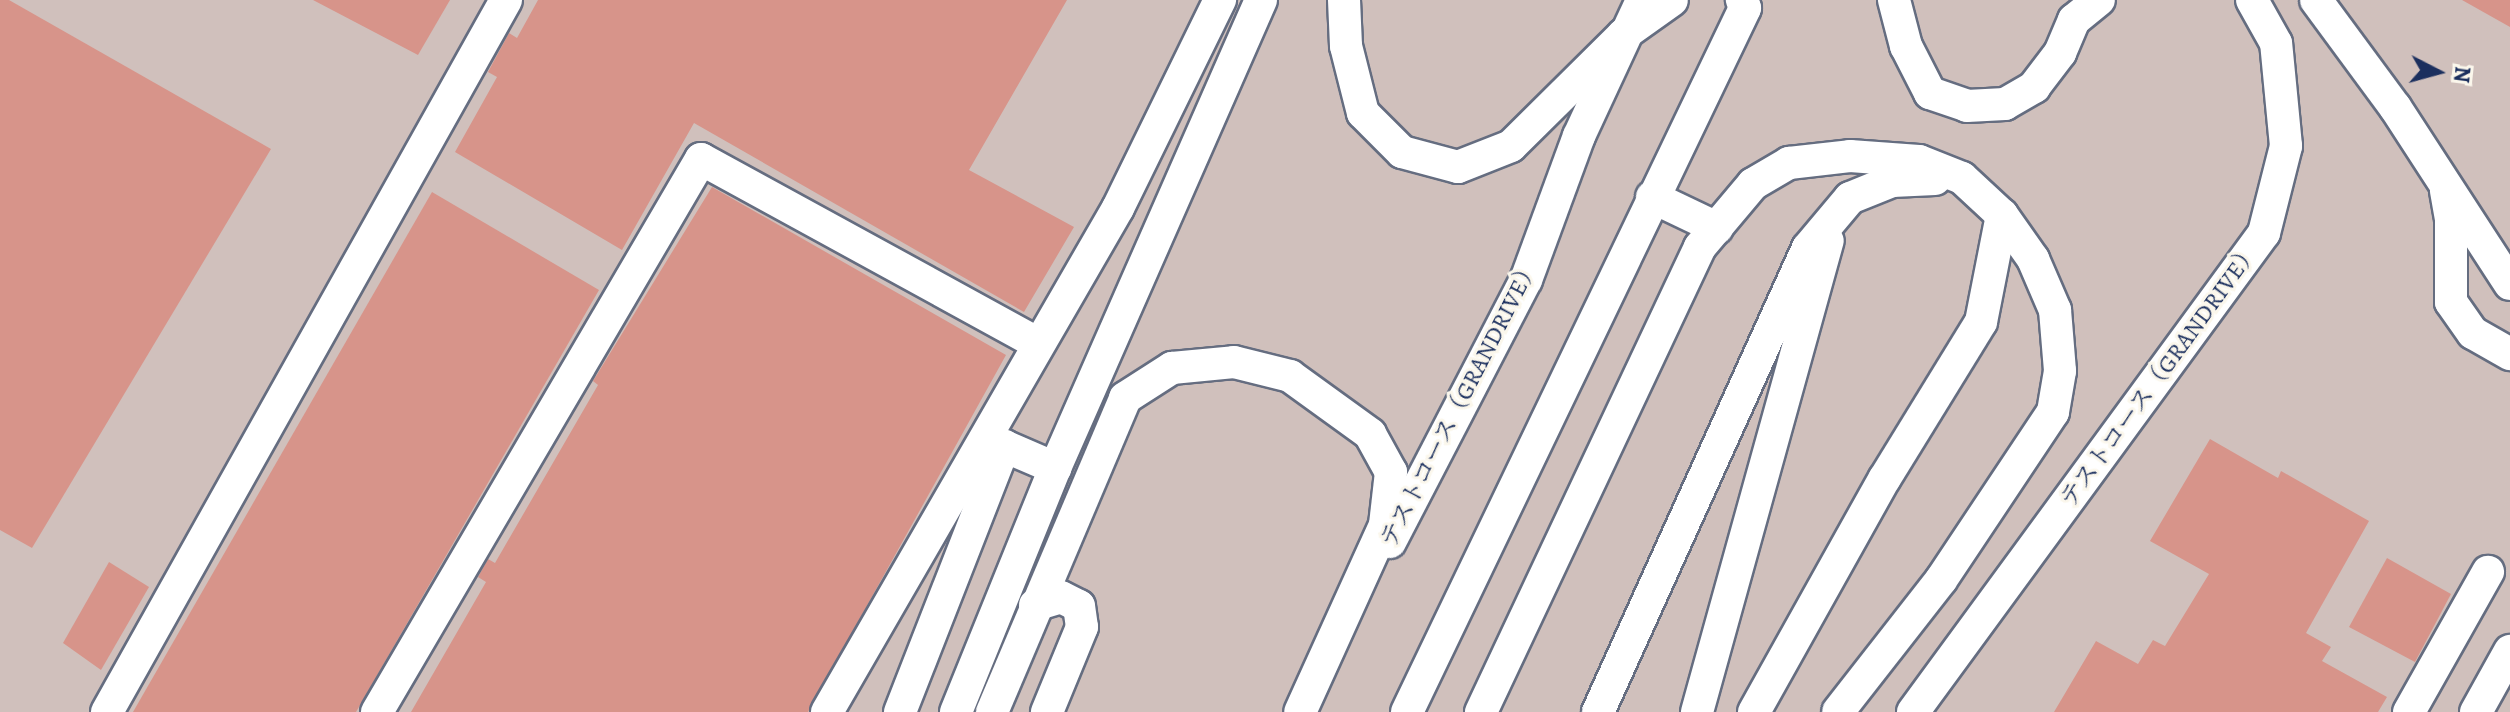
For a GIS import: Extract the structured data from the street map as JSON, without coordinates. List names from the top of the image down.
{
  "streets": {
    "lane": ["テストコース（GRANDRIVE）"]
  },
  "north": "right"
}
